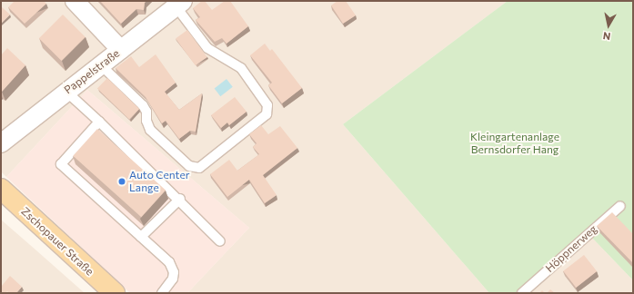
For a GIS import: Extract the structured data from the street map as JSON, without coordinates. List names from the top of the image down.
{
  "streets": {
    "main road": ["Zschopauer Straße"],
    "street": ["Pappelstraße"],
    "lane": ["Höppnerweg"]
  },
  "parks": ["Kleingartenanlage Bernsdorfer Hang"],
  "places": ["Auto Center Lange"],
  "north": "bottom"
}
